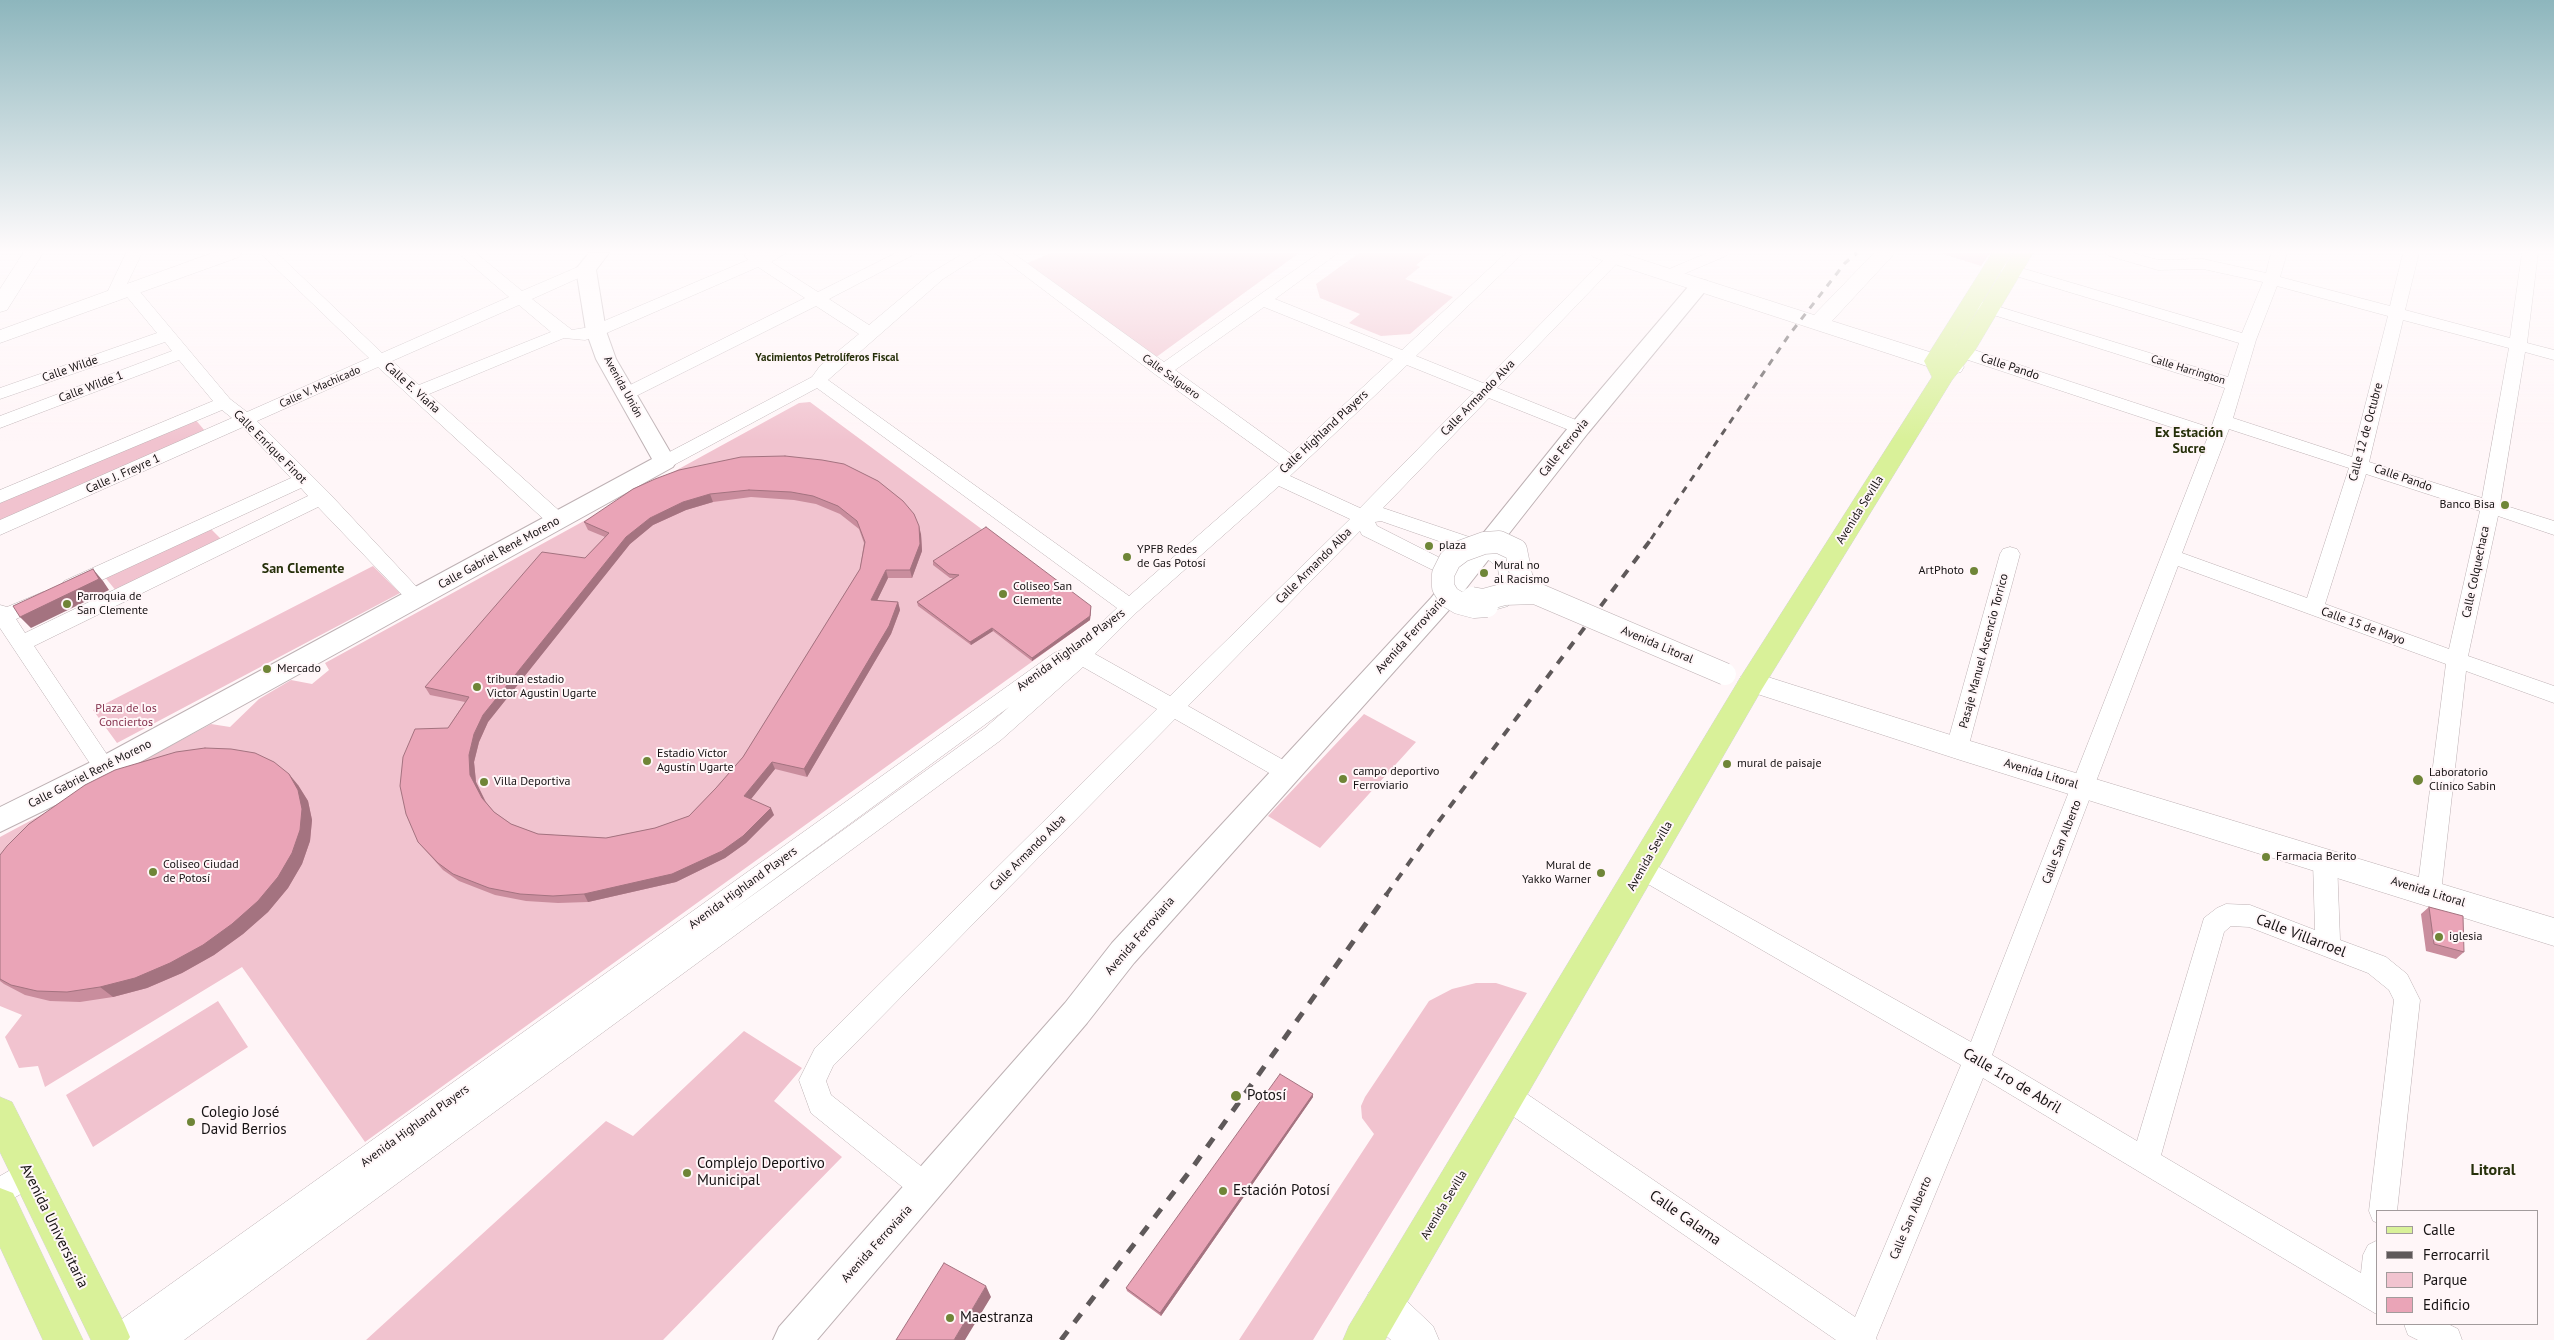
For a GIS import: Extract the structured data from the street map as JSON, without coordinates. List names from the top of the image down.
{
  "streets": {
    "main road": ["Avenida Sevilla", "Avenida Litoral", "Avenida Universitaria"],
    "street": [
      "Calle Pando",
      "Calle Wilde",
      "Calle Harrington",
      "Calle Salguero",
      "Calle Wilde 1",
      "Calle V. Machicado",
      "Avenida Unión",
      "Calle E. Viaña",
      "Calle Armando Alva",
      "Calle Highland Players",
      "Calle 12 de Octubre",
      "Calle Enrique Finot",
      "Calle Ferrovia",
      "Calle J. Freyre 1",
      "Calle Gabriel René Moreno",
      "Calle Armando Alba",
      "Calle Colquechaca",
      "Calle 15 de Mayo",
      "Avenida Ferroviaria",
      "Avenida Highland Players",
      "Pasaje Manuel Ascencio Torrico",
      "Calle San Alberto",
      "Calle Villarroel",
      "Calle 1ro de Abril",
      "Calle Calama"
    ]
  },
  "crossings": [
    ["Calle Pando", "Calle 12 de Octubre"],
    ["Calle Pando", "Avenida Sevilla"],
    ["Calle Pando", "Calle Colquechaca"],
    ["Calle Pando", "Calle San Alberto"],
    ["Calle Wilde", "Calle Enrique Finot"],
    ["Calle Harrington", "Calle San Alberto"],
    ["Calle Salguero", "Calle Highland Players"],
    ["Calle Wilde 1", "Calle Enrique Finot"],
    ["Calle V. Machicado", "Calle E. Viaña"],
    ["Calle V. Machicado", "Calle Enrique Finot"],
    ["Calle V. Machicado", "Calle J. Freyre 1"],
    ["Avenida Unión", "Calle Gabriel René Moreno"],
    ["Calle E. Viaña", "Calle Gabriel René Moreno"],
    ["Calle Armando Alva", "Calle Armando Alba"],
    ["Calle Highland Players", "Avenida Highland Players"],
    ["Calle 12 de Octubre", "Calle 15 de Mayo"],
    ["Calle Enrique Finot", "Calle J. Freyre 1"],
    ["Calle Enrique Finot", "Calle Gabriel René Moreno"],
    ["Calle Ferrovia", "Avenida Ferroviaria"],
    ["Calle Ferrovia", "Avenida Litoral"],
    ["Avenida Sevilla", "Avenida Litoral"],
    ["Avenida Sevilla", "Calle 1ro de Abril"],
    ["Avenida Sevilla", "Calle Calama"],
    ["Calle Armando Alba", "Avenida Ferroviaria"],
    ["Calle Colquechaca", "Calle 15 de Mayo"],
    ["Calle Colquechaca", "Avenida Litoral"],
    ["Calle 15 de Mayo", "Calle San Alberto"],
    ["Avenida Ferroviaria", "Avenida Litoral"],
    ["Avenida Litoral", "Pasaje Manuel Ascencio Torrico"],
    ["Avenida Litoral", "Calle San Alberto"],
    ["Avenida Highland Players", "Avenida Universitaria"],
    ["Calle San Alberto", "Calle 1ro de Abril"],
    ["Calle San Alberto", "Calle Calama"],
    ["Calle Villarroel", "Calle 1ro de Abril"]
  ],
  "districts": [
    "Yacimientos Petrolíferos Fiscal",
    "Ex Estación Sucre",
    "San Clemente",
    "Litoral"
  ],
  "parks": ["Plaza de los Conciertos"],
  "places": [
    "Banco Bisa",
    "plaza",
    "YPFB Redes de Gas Potosí",
    "ArtPhoto",
    "Mural no al Racismo",
    "Coliseo San Clemente",
    "Parroquia de San Clemente",
    "Mercado",
    "tribuna estadio Victor Agustin Ugarte",
    "Estadio Víctor Agustín Ugarte",
    "mural de paisaje",
    "campo deportivo Ferroviario",
    "Laboratorio Clínico Sabin",
    "Villa Deportiva",
    "Farmacia Berito",
    "Coliseo Ciudad de Potosí",
    "Mural de Yakko Warner",
    "iglesia",
    "Potosí",
    "Colegio José David Berrios",
    "Complejo Deportivo Municipal",
    "Estación Potosí",
    "Maestranza"
  ],
  "legend": [
    "Calle",
    "Ferrocarril",
    "Parque",
    "Edificio"
  ]
}
